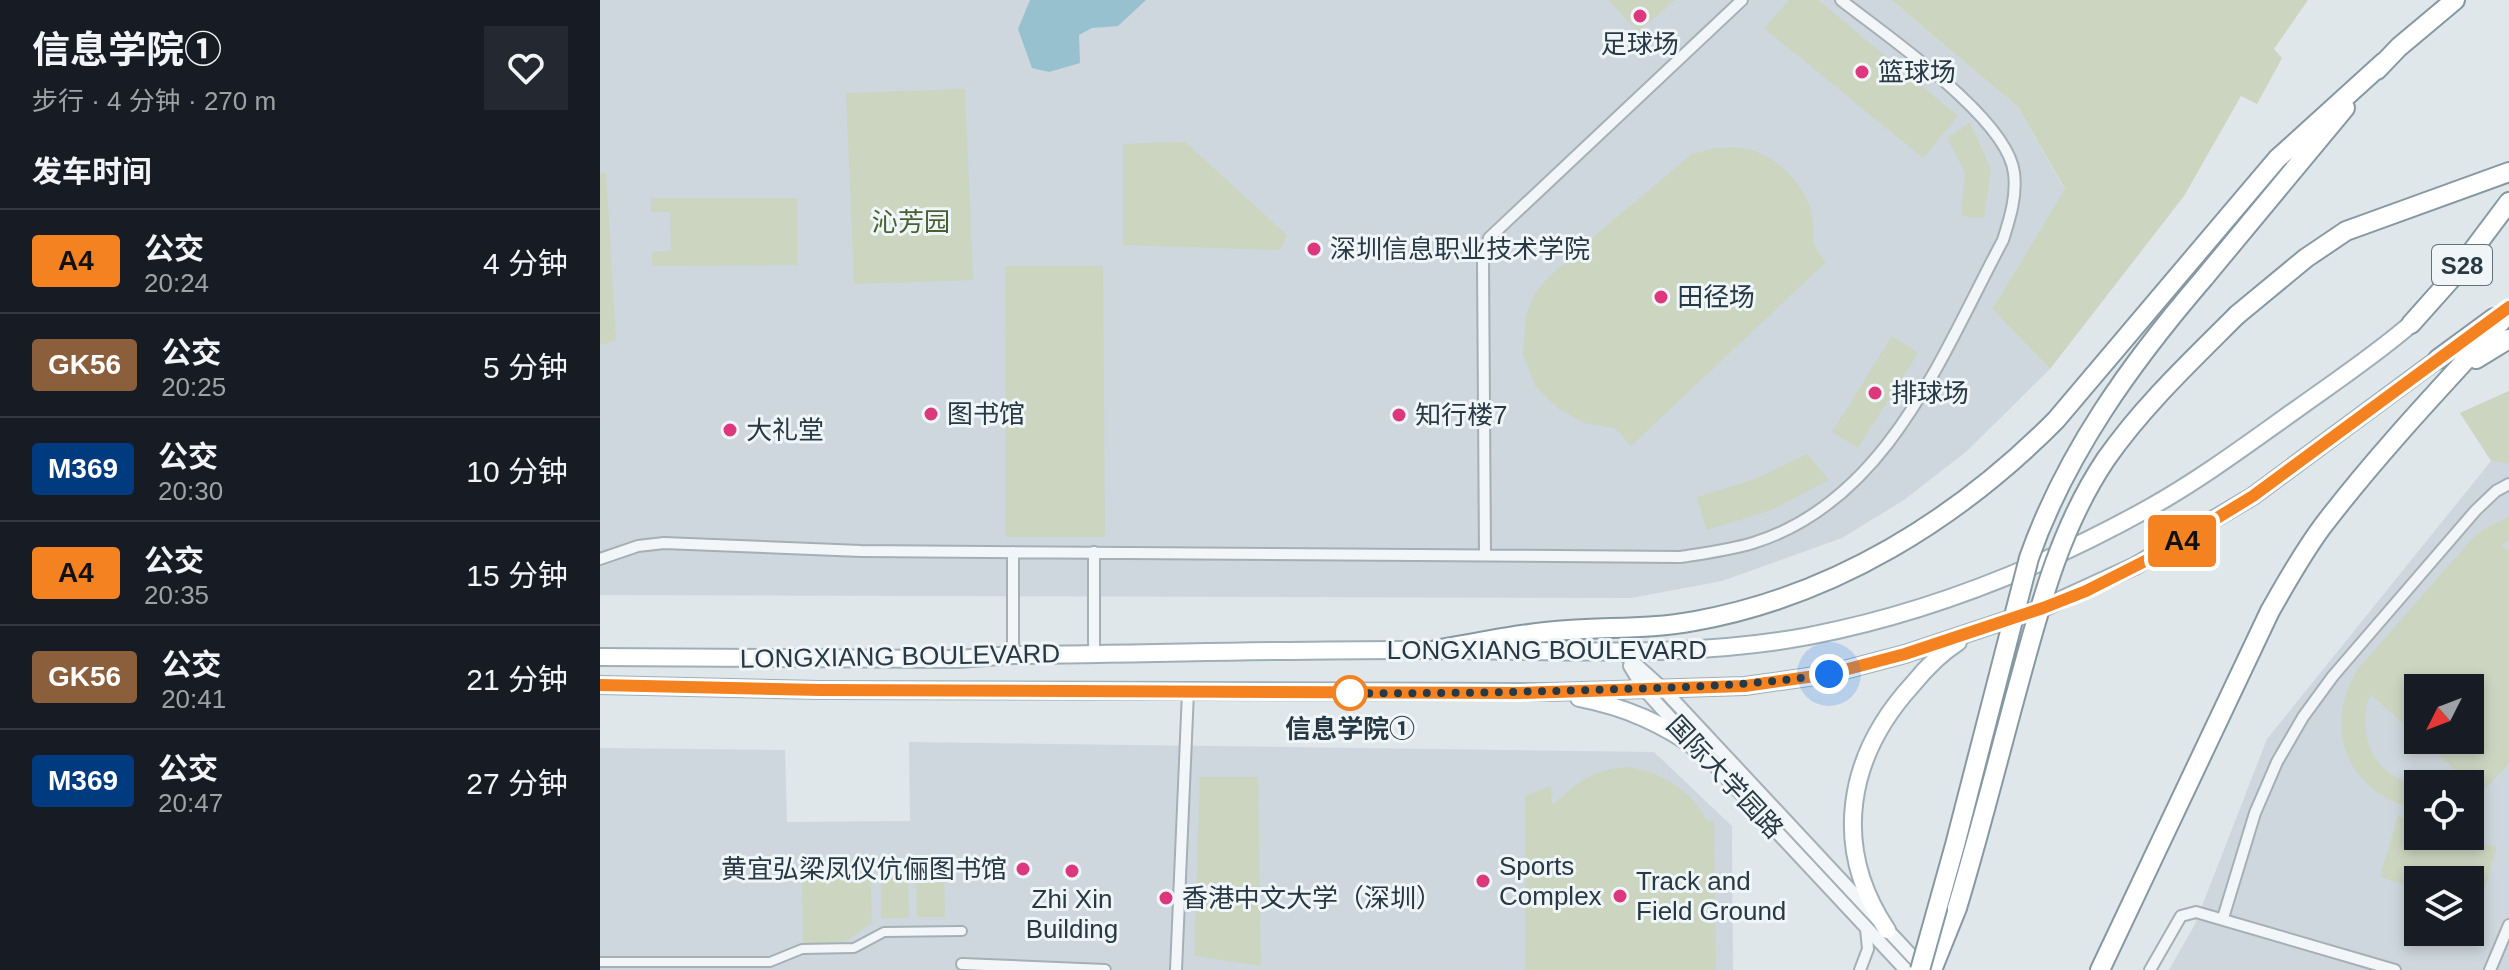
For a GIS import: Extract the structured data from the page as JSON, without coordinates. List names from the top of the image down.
{
  "streets": {
    "highway": ["S28"],
    "main road": ["LONGXIANG BOULEVARD"],
    "street": ["国际大学园路"]
  },
  "crossings": [
    ["S28", "LONGXIANG BOULEVARD"],
    ["LONGXIANG BOULEVARD", "国际大学园路"]
  ],
  "parks": ["沁芳园"],
  "places": [
    "足球场",
    "篮球场",
    "深圳信息职业技术学院",
    "田径场",
    "排球场",
    "图书馆",
    "知行楼7",
    "大礼堂",
    "信息学院①",
    "黄宜弘梁凤仪伉俪图书馆",
    "Zhi Xin Building",
    "Sports Complex",
    "Track and Field Ground",
    "香港中文大学（深圳）"
  ],
  "lines": ["bus line A4"],
  "north": "bottom left",
  "page": {
    "heading": [
      ["信息学院①", "步行 · 4 分钟 · 270 m"],
      "发车时间"
    ],
    "on_map": "A4",
    "list": [
      {
        "mark": "A4",
        "name": "公交",
        "note": "20:24",
        "value": "4 分钟"
      },
      {
        "mark": "GK56",
        "name": "公交",
        "note": "20:25",
        "value": "5 分钟"
      },
      {
        "mark": "M369",
        "name": "公交",
        "note": "20:30",
        "value": "10 分钟"
      },
      {
        "mark": "A4",
        "name": "公交",
        "note": "20:35",
        "value": "15 分钟"
      },
      {
        "mark": "GK56",
        "name": "公交",
        "note": "20:41",
        "value": "21 分钟"
      },
      {
        "mark": "M369",
        "name": "公交",
        "note": "20:47",
        "value": "27 分钟"
      }
    ]
  }
}
